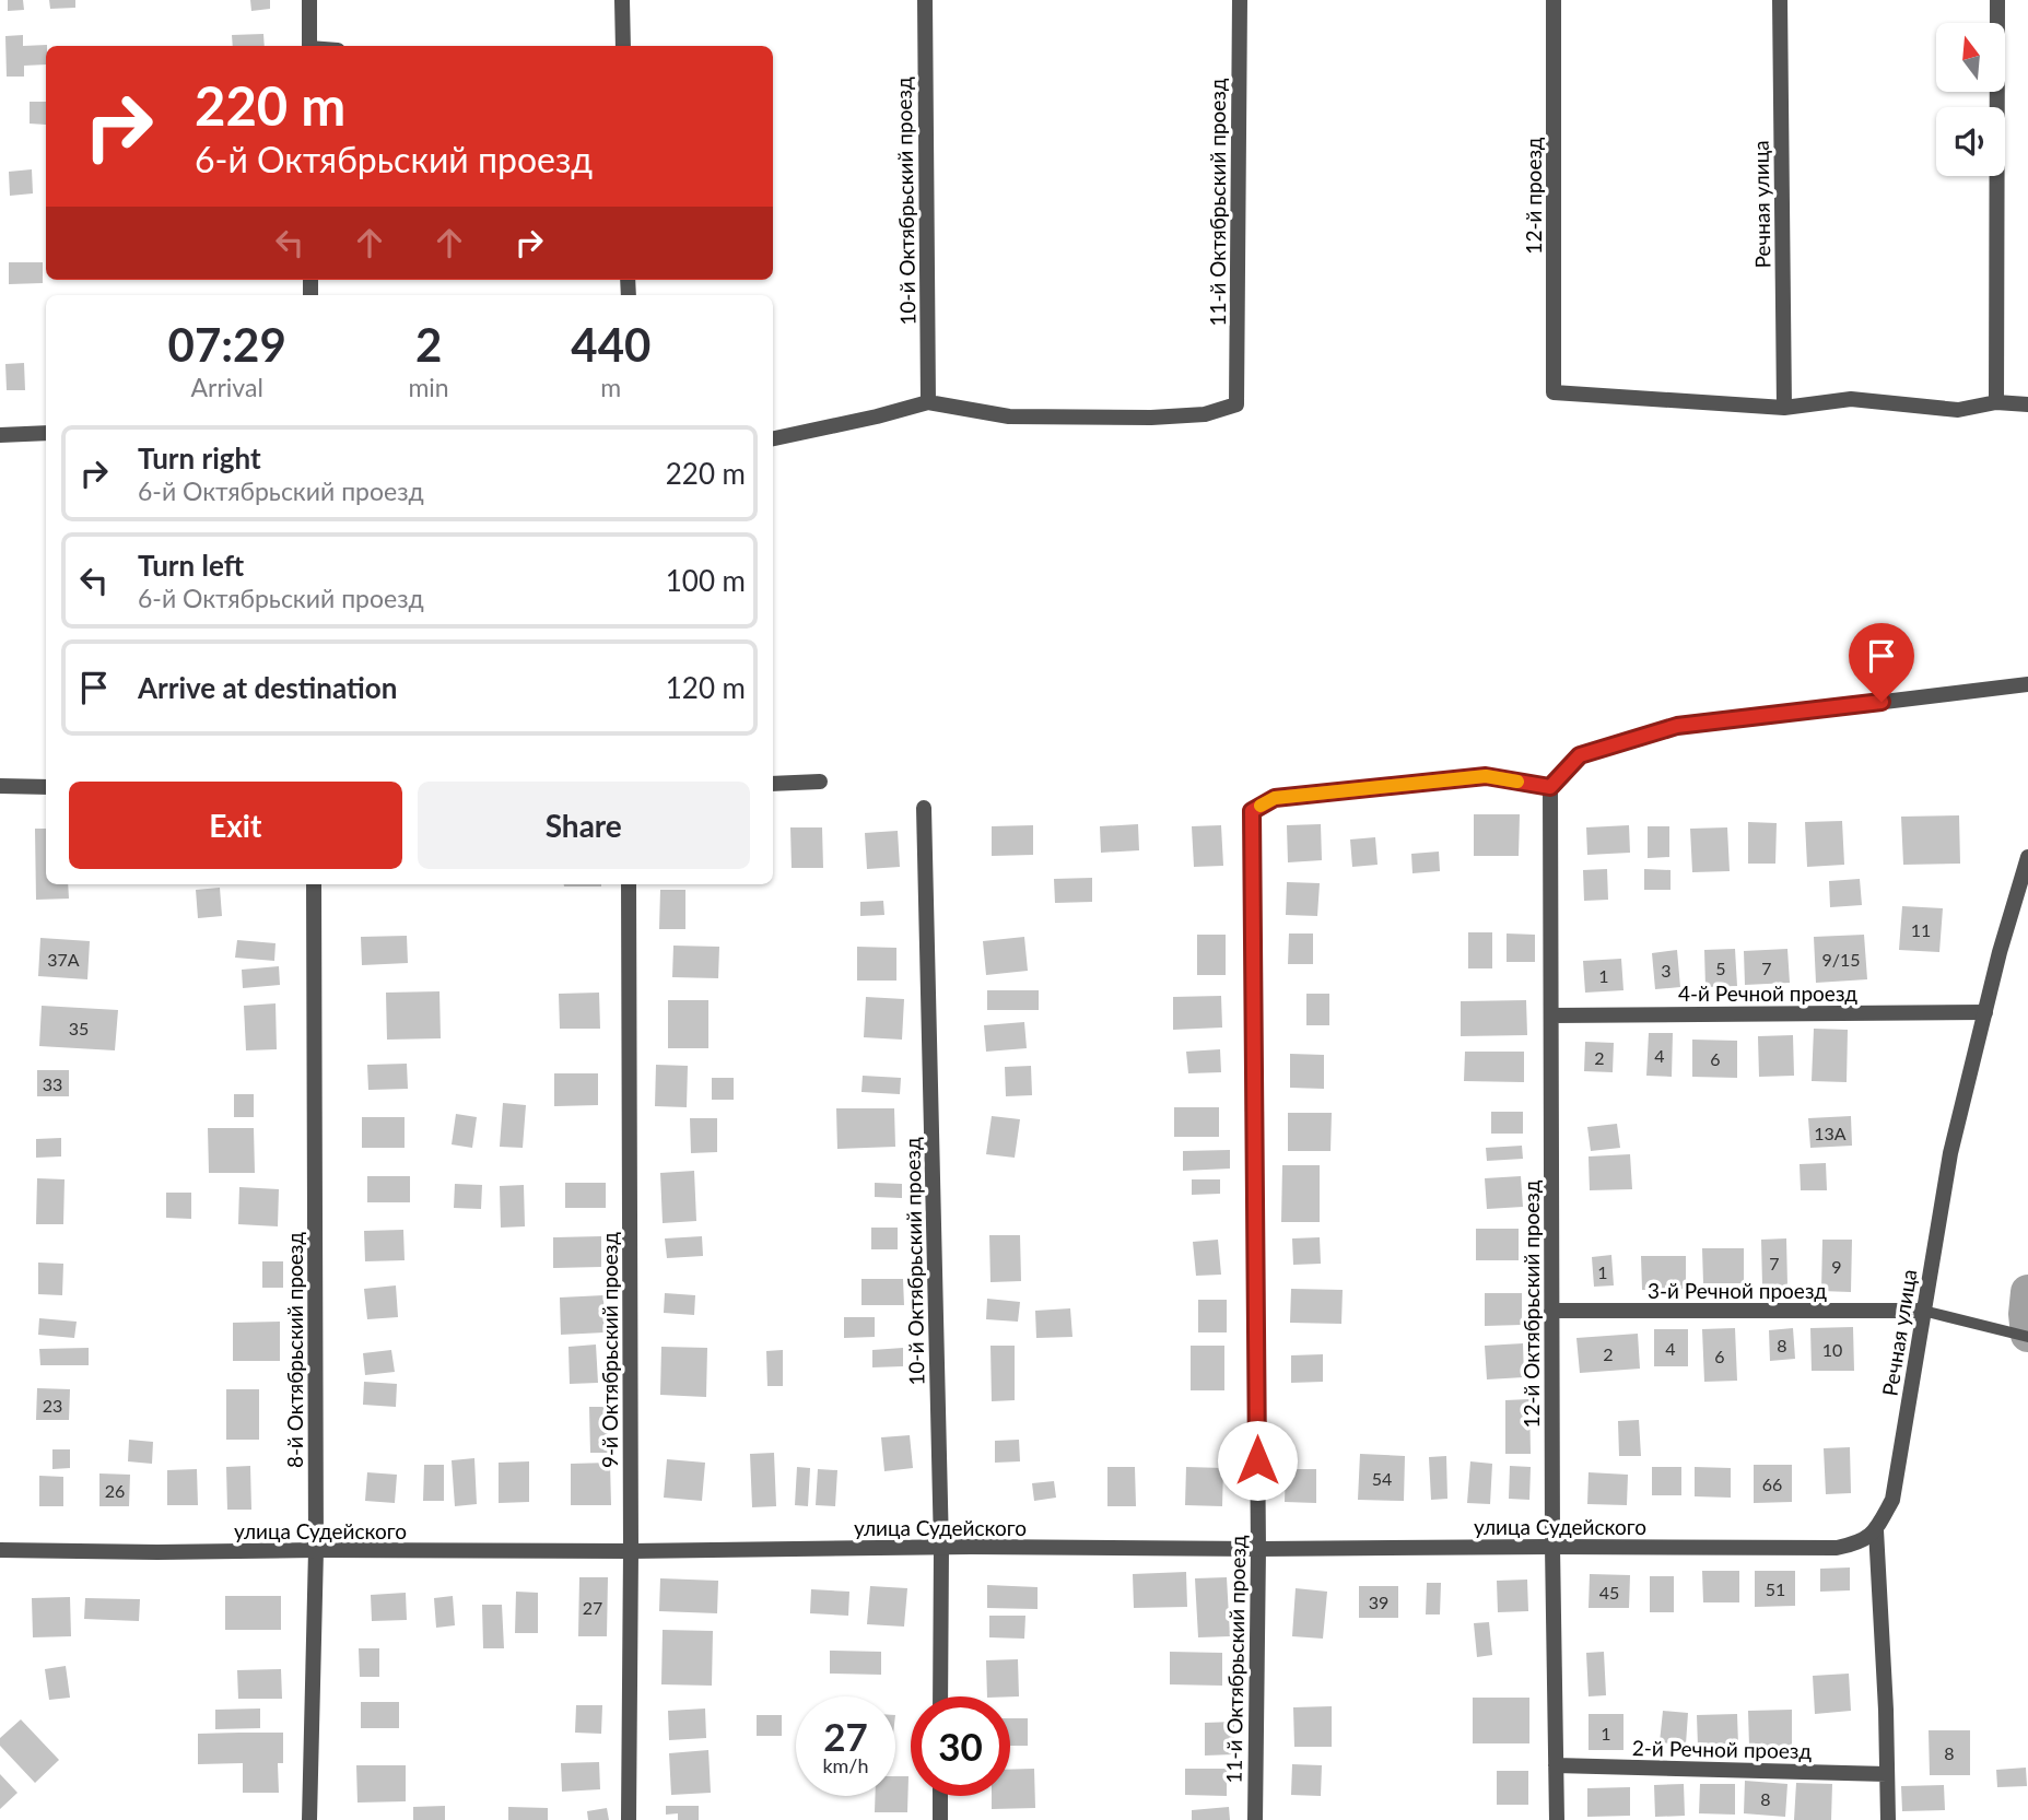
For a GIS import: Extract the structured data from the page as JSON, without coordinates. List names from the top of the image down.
{
  "streets": {
    "street": [
      "12-й проезд",
      "10-й Октябрьский проезд",
      "11-й Октябрьский проезд",
      "Речная улица",
      "4-й Речной проезд",
      "3-й Речной проезд",
      "12-й Октябрьский проезд",
      "8-й Октябрьский проезд",
      "9-й Октябрьский проезд",
      "улица Судейского",
      "2-й Речной проезд"
    ]
  },
  "crossings": [
    ["12-й проезд", "Речная улица"],
    ["10-й Октябрьский проезд", "11-й Октябрьский проезд"],
    ["10-й Октябрьский проезд", "улица Судейского"],
    ["11-й Октябрьский проезд", "12-й Октябрьский проезд"],
    ["11-й Октябрьский проезд", "улица Судейского"],
    ["Речная улица", "4-й Речной проезд"],
    ["Речная улица", "3-й Речной проезд"],
    ["Речная улица", "улица Судейского"],
    ["Речная улица", "2-й Речной проезд"],
    ["4-й Речной проезд", "12-й Октябрьский проезд"],
    ["3-й Речной проезд", "12-й Октябрьский проезд"],
    ["12-й Октябрьский проезд", "улица Судейского"],
    ["12-й Октябрьский проезд", "2-й Речной проезд"],
    ["8-й Октябрьский проезд", "улица Судейского"],
    ["9-й Октябрьский проезд", "улица Судейского"]
  ],
  "house_numbers": [
    "11",
    "37А",
    "9/15",
    "5",
    "7",
    "3",
    "1",
    "35",
    "4",
    "2",
    "6",
    "33",
    "13А",
    "7",
    "9",
    "1",
    "8",
    "4",
    "10",
    "2",
    "6",
    "23",
    "54",
    "66",
    "26",
    "51",
    "45",
    "39",
    "27",
    "1",
    "8",
    "8"
  ],
  "north": "top",
  "page": {
    "turn": ["220 m", "6-й Октябрьский проезд"],
    "eta": [
      "07:29",
      "Arrival",
      "2",
      "min",
      "440",
      "m"
    ],
    "list": [
      {
        "name": "Turn right",
        "note": "6-й Октябрьский проезд",
        "value": "220 m"
      },
      {
        "name": "Turn left",
        "note": "6-й Октябрьский проезд",
        "value": "100 m"
      },
      {
        "name": "Arrive at destination",
        "value": "120 m"
      }
    ],
    "buttons": ["Exit", "Share"],
    "speed": "27 km/h",
    "limit": "30"
  }
}
